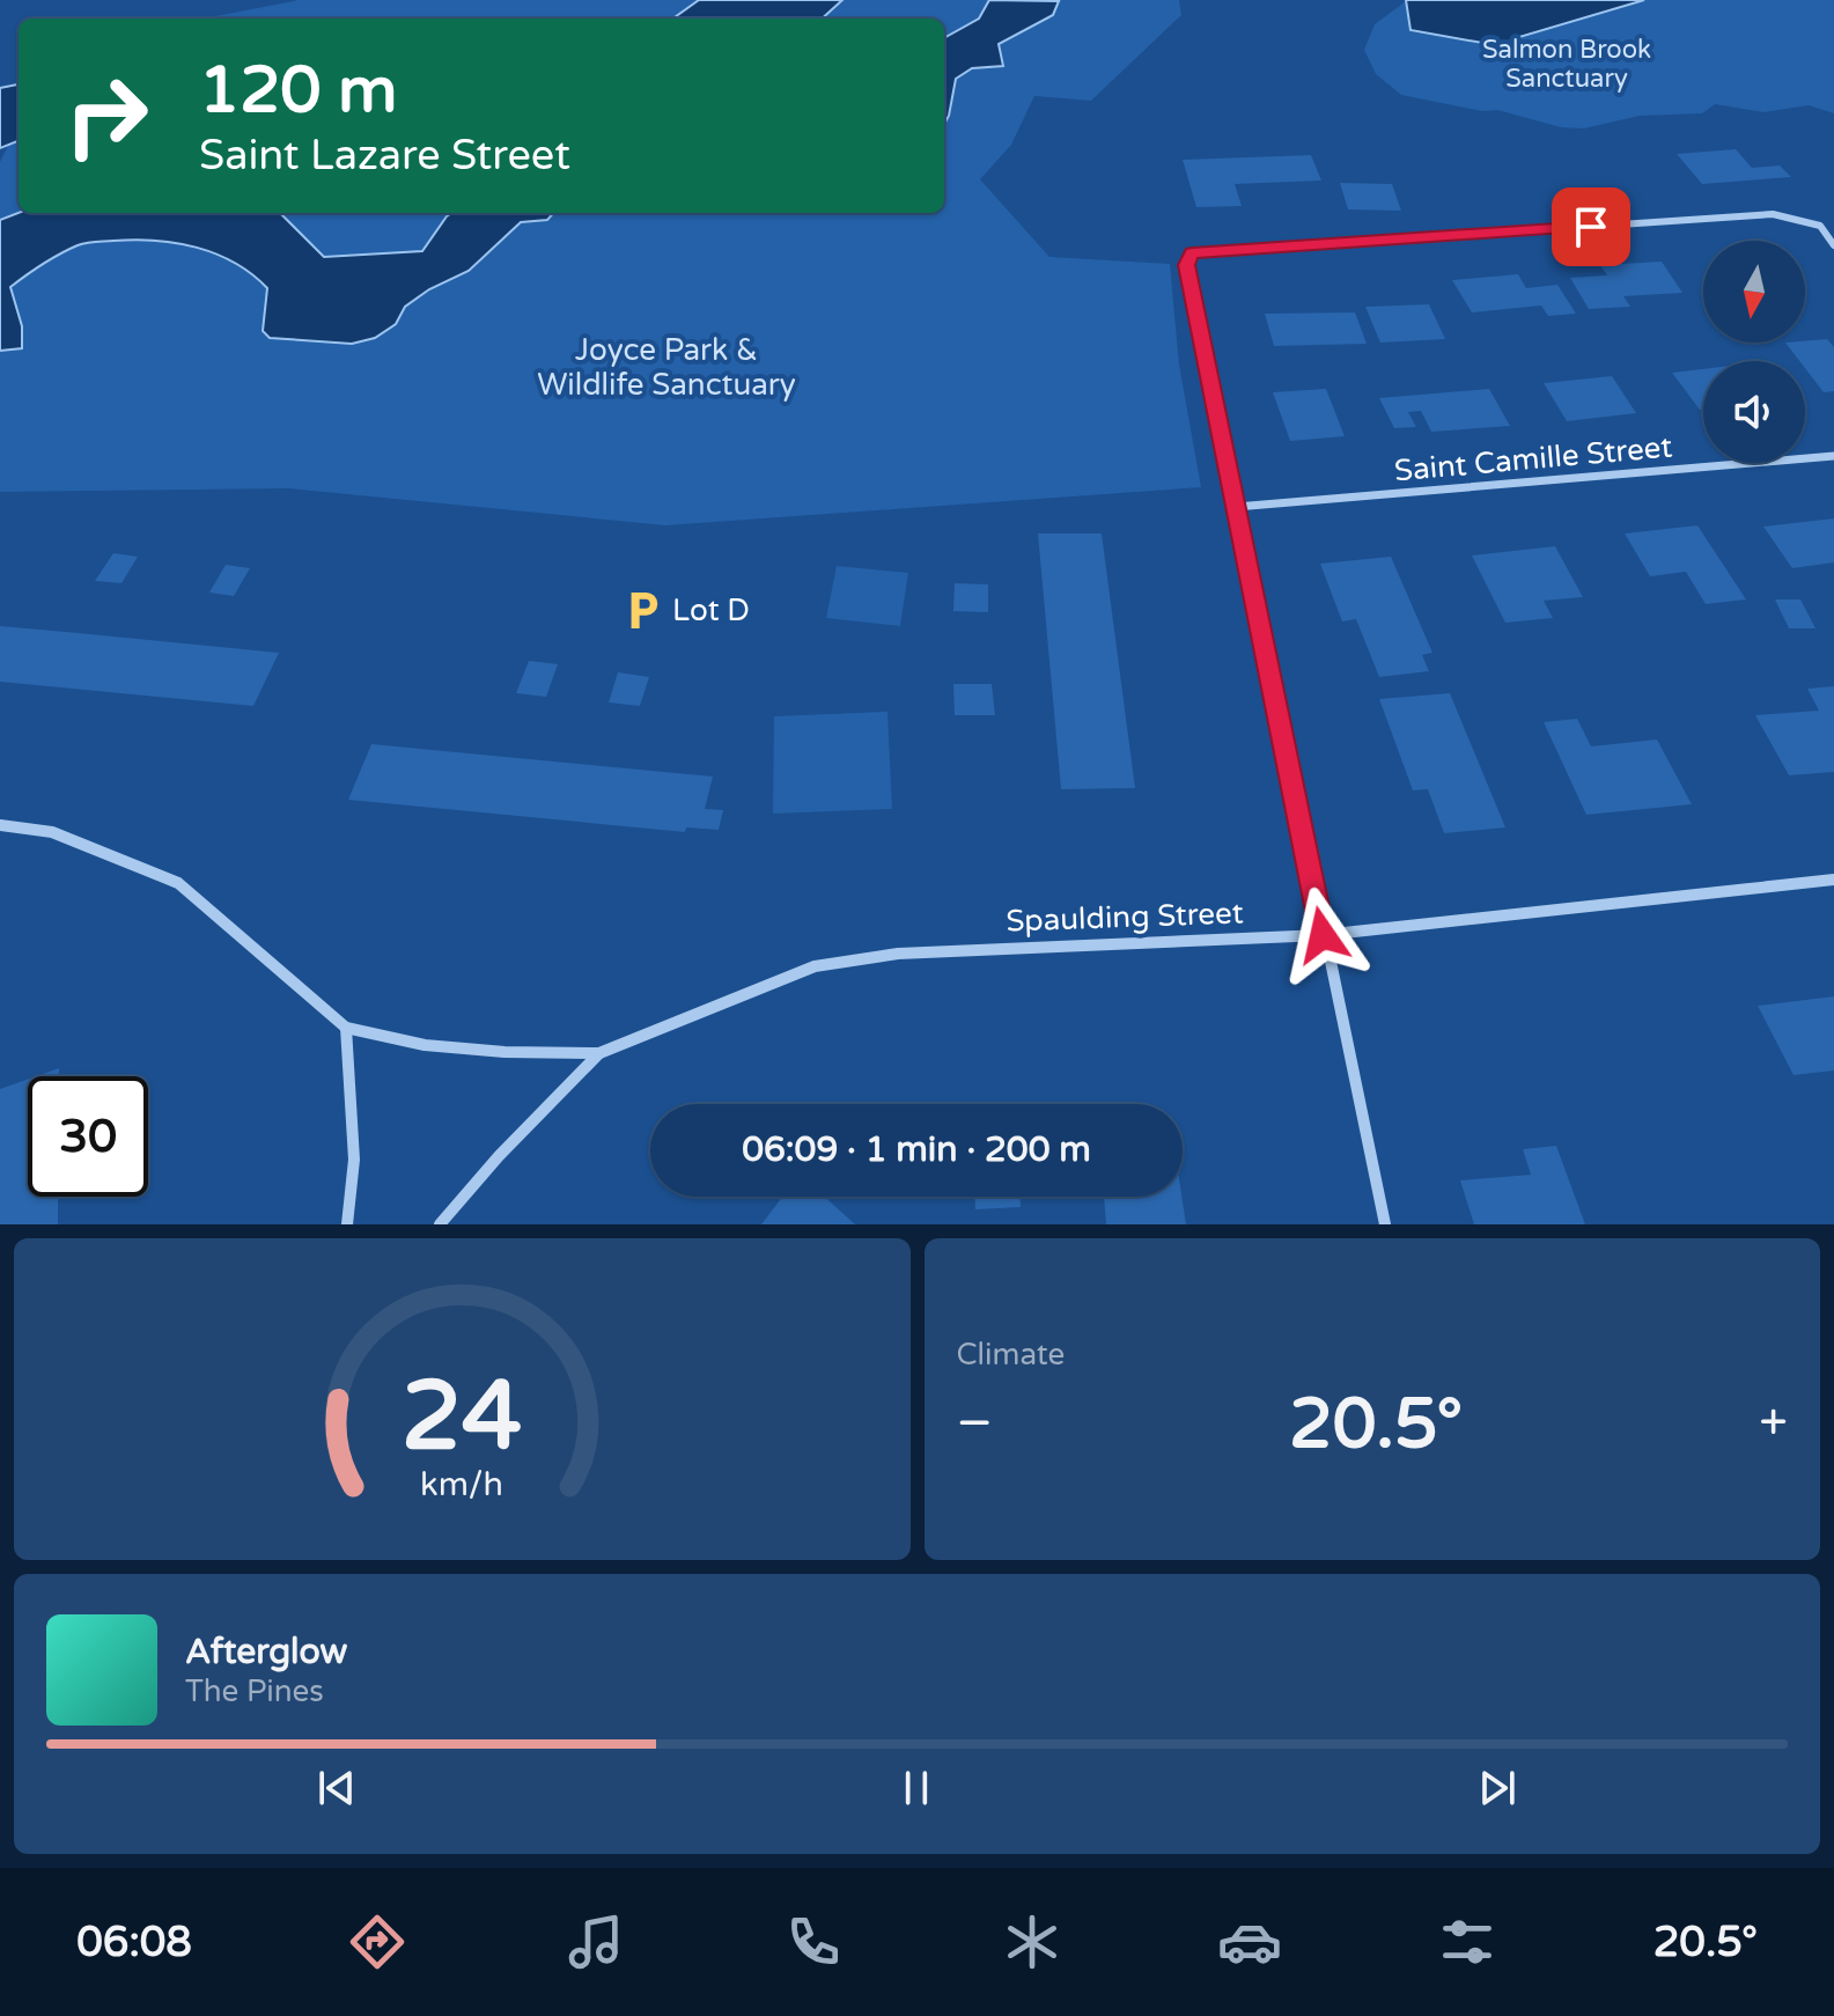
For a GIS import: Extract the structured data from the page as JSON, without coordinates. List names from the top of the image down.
{
  "streets": {
    "street": ["Saint Camille Street", "Spaulding Street"]
  },
  "parks": ["Salmon Brook Sanctuary", "Joyce Park & Wildlife Sanctuary"],
  "places": {
    "parking": ["Lot D"]
  },
  "north": "bottom",
  "page": {
    "turn": ["120 m", "Saint Lazare Street"],
    "limit": "30",
    "trip": "06:09 · 1 min · 200 m",
    "tile": "Climate",
    "heat": ["−", "20.5°", "+"],
    "song": ["Afterglow", "The Pines"],
    "tabs": ["06:08", "20.5°"],
    "gauge": ["24", "km/h"]
  }
}
